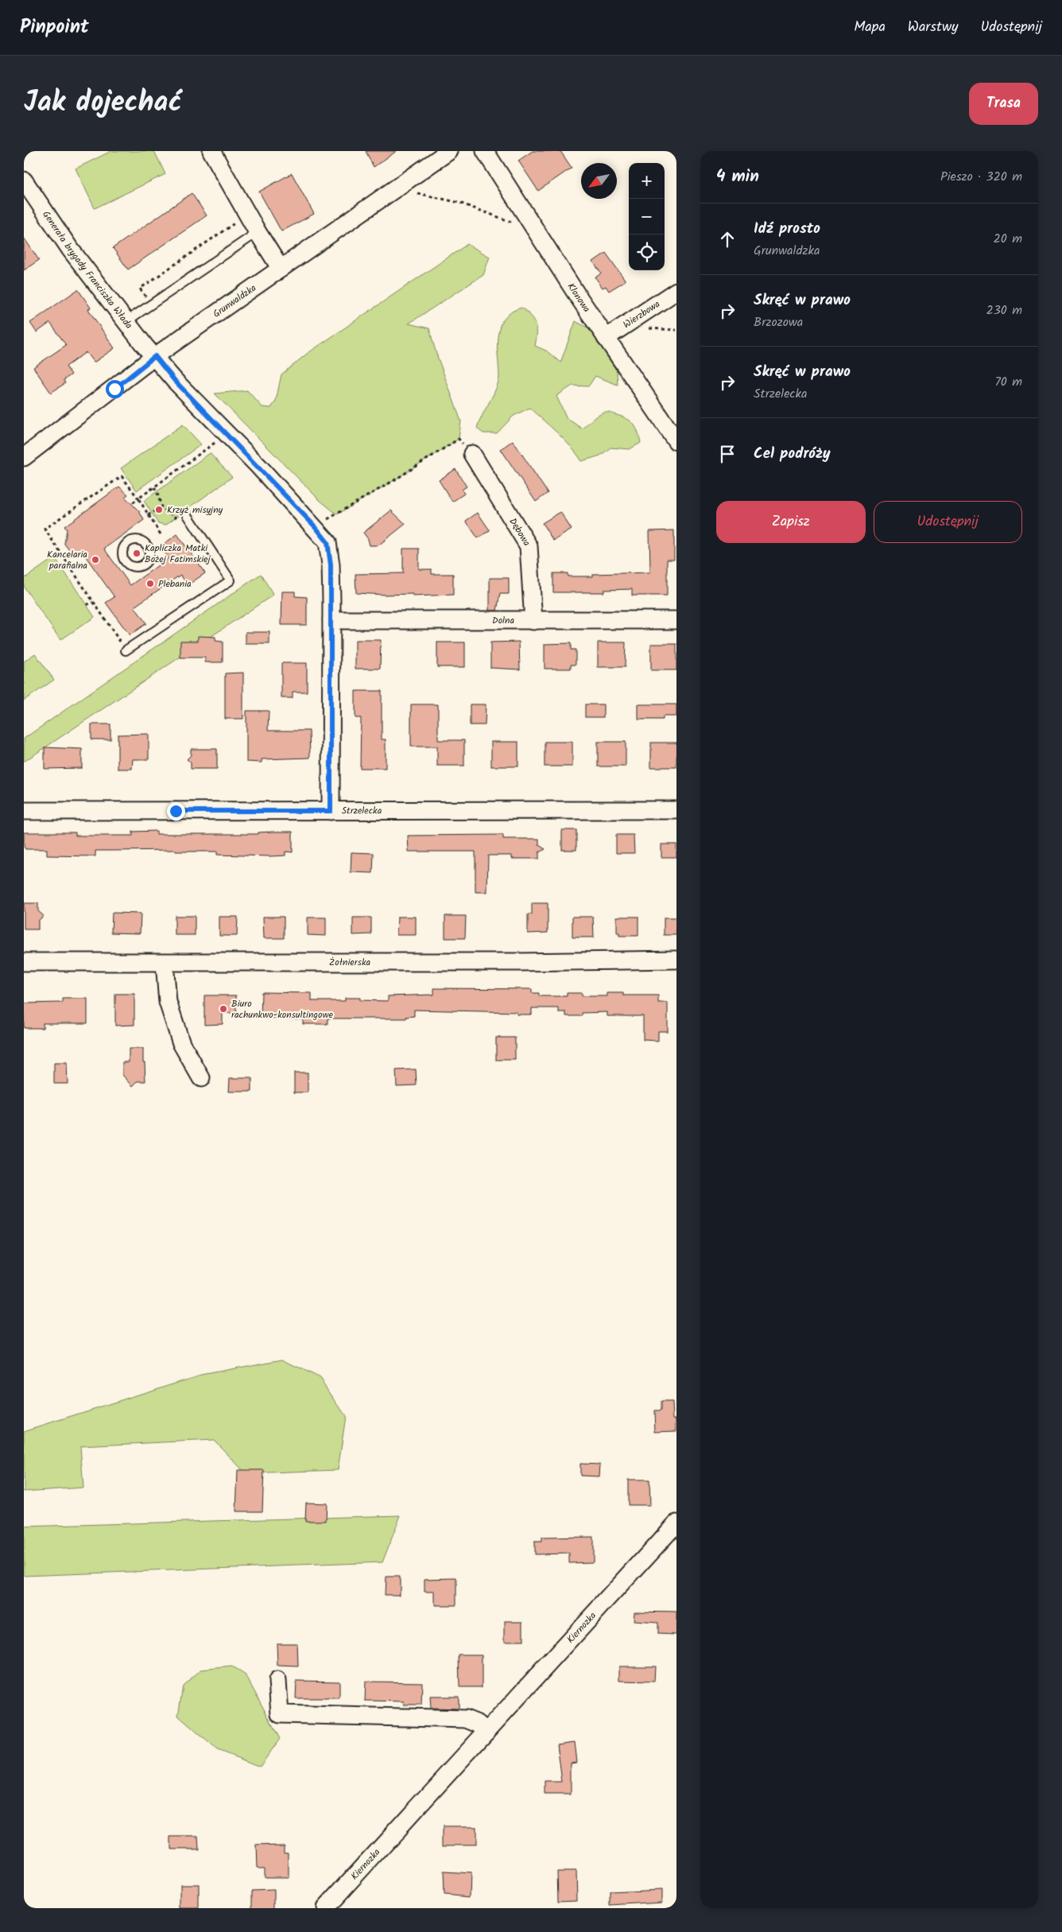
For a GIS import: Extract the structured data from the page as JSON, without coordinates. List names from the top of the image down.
{
  "streets": {
    "street": [
      "Generała brygady Franciszka Włada",
      "Klonowa",
      "Grunwaldzka",
      "Wierzbowa",
      "Dębowa",
      "Dolna",
      "Strzelecka",
      "Żołnierska",
      "Kiernozka"
    ]
  },
  "crossings": [
    ["Generała brygady Franciszka Włada", "Grunwaldzka"],
    ["Generała brygady Franciszka Włada", "Dolna"],
    ["Generała brygady Franciszka Włada", "Strzelecka"],
    ["Klonowa", "Wierzbowa"],
    ["Dębowa", "Dolna"]
  ],
  "places": [
    "Krzyż misyjny",
    "Kapliczka Matki Bożej Fatimskiej",
    "Kancelaria parafialna",
    "Plebania",
    "Biuro rachunkwo-konsultingowe"
  ],
  "north": "bottom left",
  "page": {
    "header": "Pinpoint",
    "nav": ["Mapa", "Warstwy", "Udostępnij"],
    "title": "Jak dojechać",
    "buttons": [
      "Trasa",
      ["Zapisz", "Udostępnij"]
    ],
    "heading": ["4 min", "Pieszo · 320 m"],
    "map_buttons": ["+", "−"],
    "list": [
      ["Idź prosto", "Grunwaldzka", "20 m"],
      ["Skręć w prawo", "Brzozowa", "230 m"],
      ["Skręć w prawo", "Strzelecka", "70 m"],
      "Cel podróży"
    ]
  }
}
